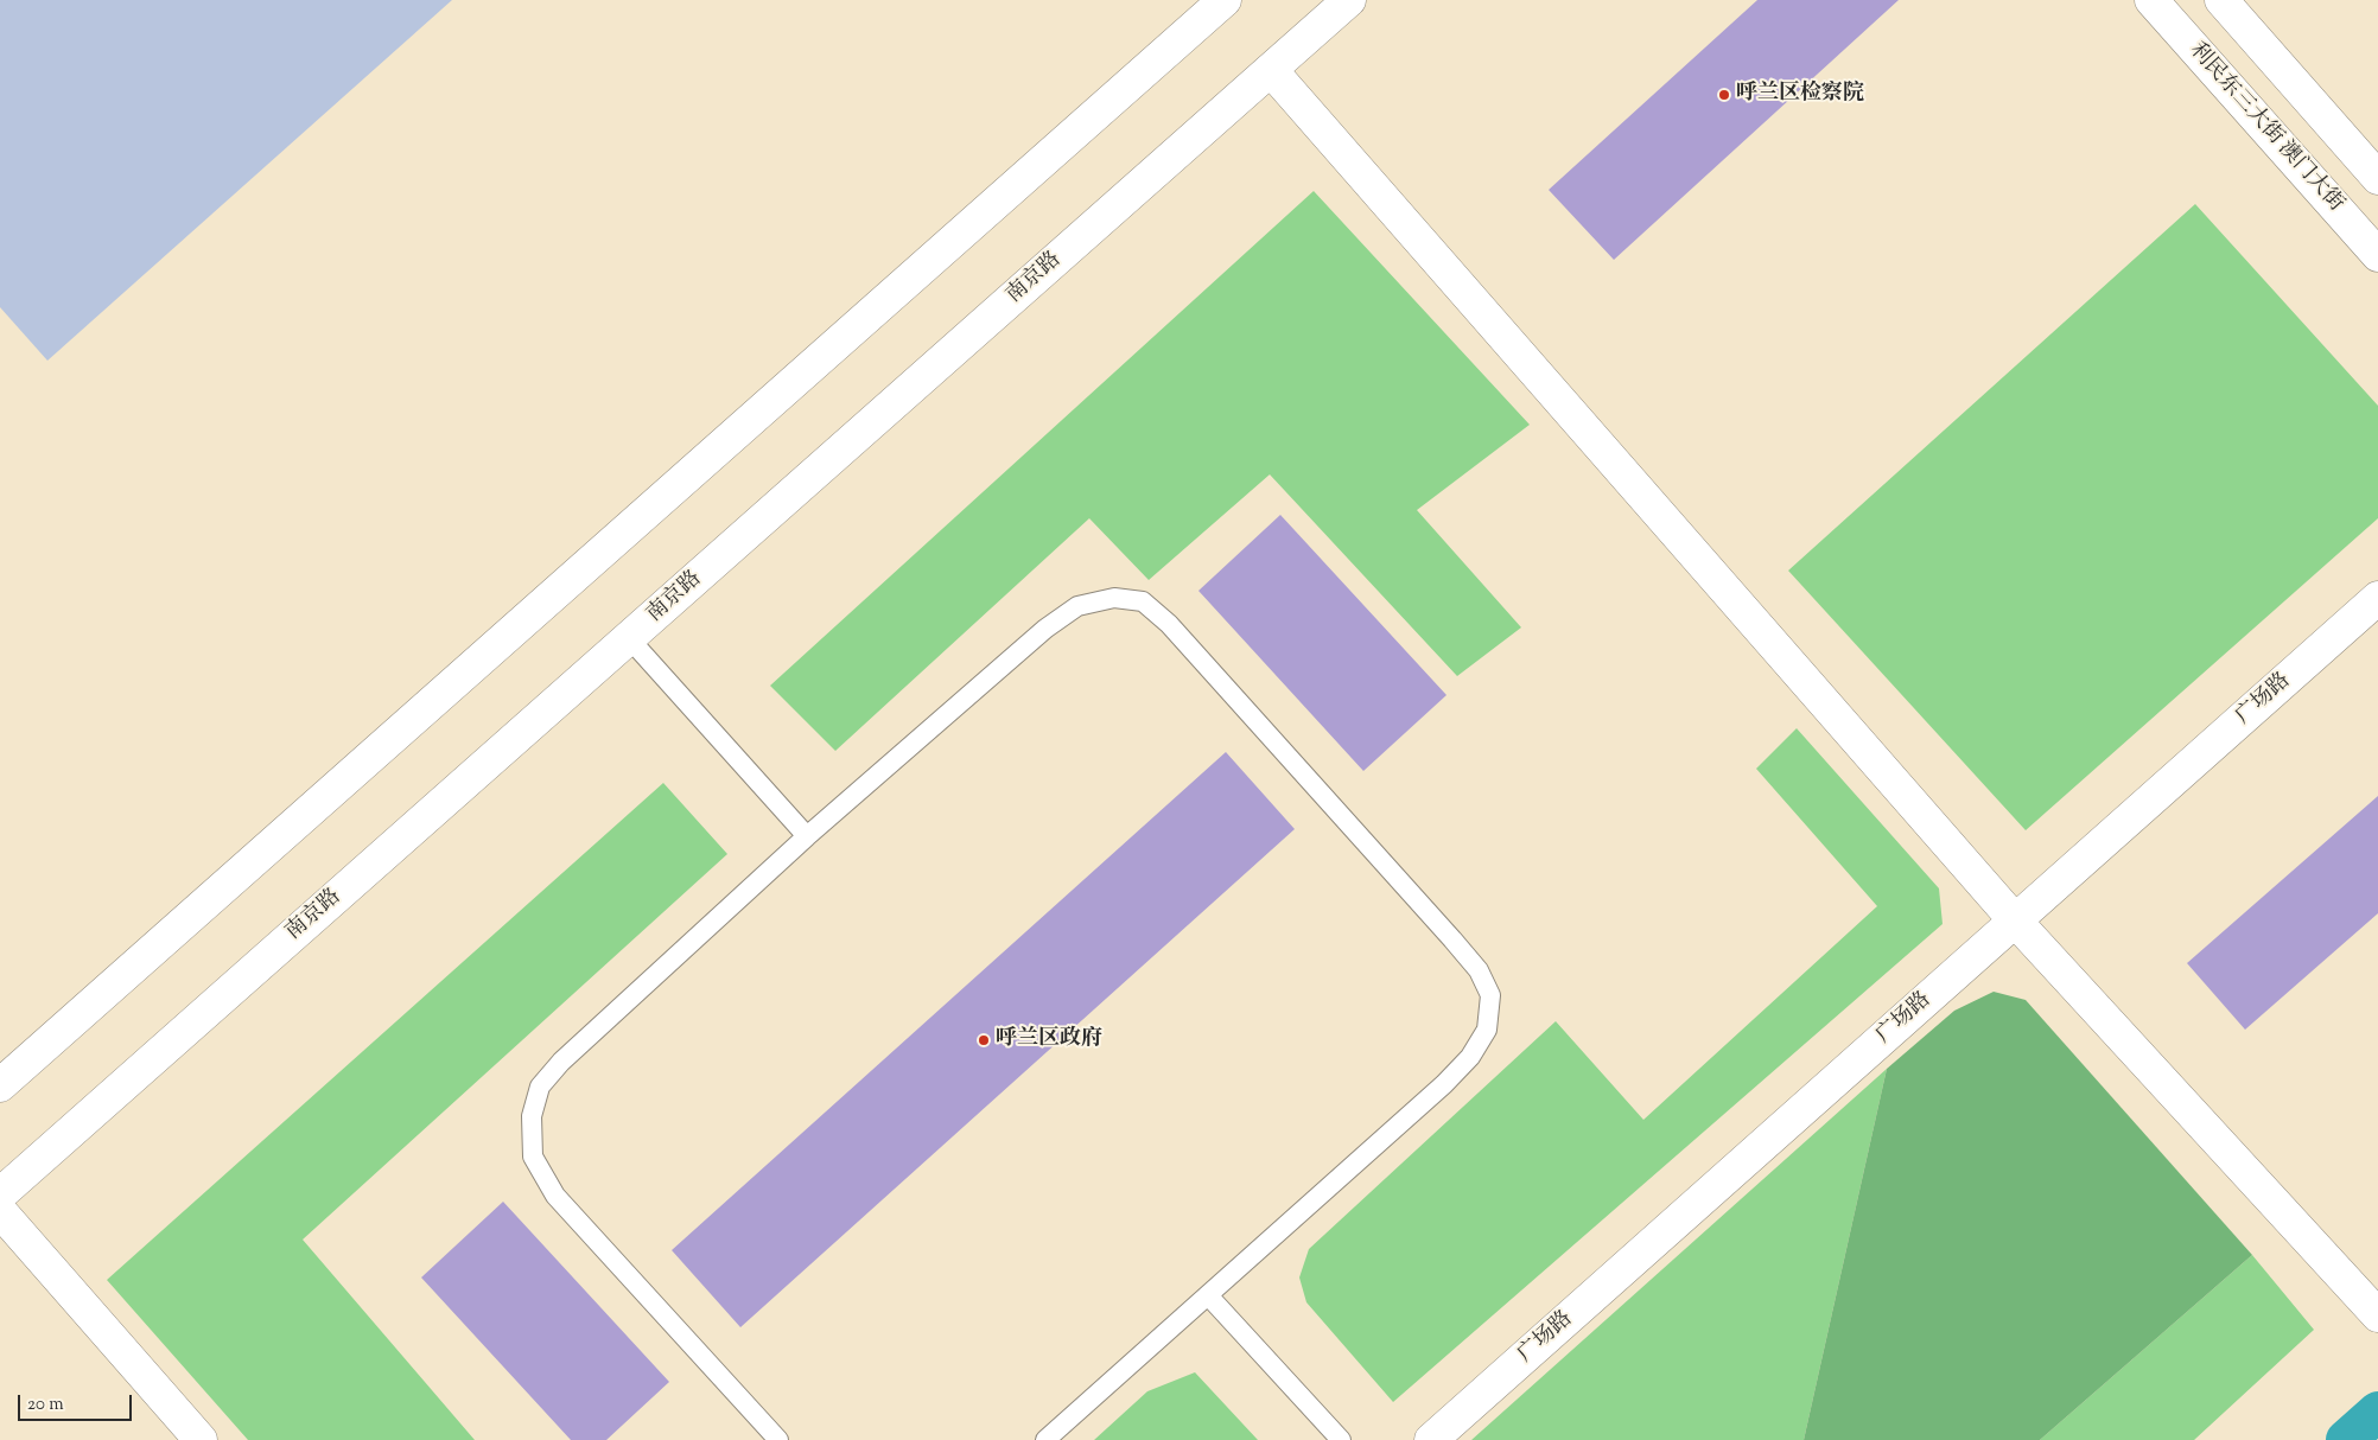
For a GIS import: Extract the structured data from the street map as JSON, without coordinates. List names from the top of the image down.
{
  "streets": {
    "main road": ["利民东三大街 澳门大街", "南京路", "广场路"]
  },
  "places": ["呼兰区检察院", "呼兰区政府"],
  "scale_bar": "20 m"
}
